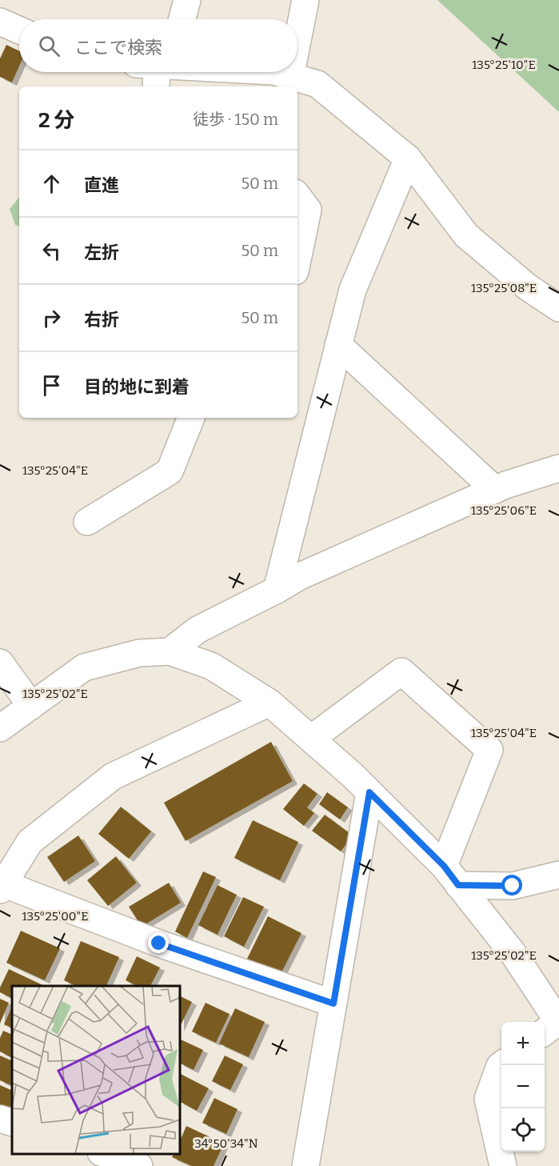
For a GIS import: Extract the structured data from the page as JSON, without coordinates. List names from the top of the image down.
{
  "page": {
    "search": "ここで検索",
    "heading": ["2 分", "徒歩 · 150 m"],
    "list": [
      ["直進", "50 m"],
      ["左折", "50 m"],
      ["右折", "50 m"],
      "目的地に到着"
    ],
    "map_buttons": ["+", "−"]
  },
  "coordinates": [
    "135°25'10\"E",
    "135°25'08\"E",
    "135°25'04\"E",
    "135°25'06\"E",
    "135°25'02\"E",
    "135°25'00\"E",
    "34°50'34\"N"
  ]
}
